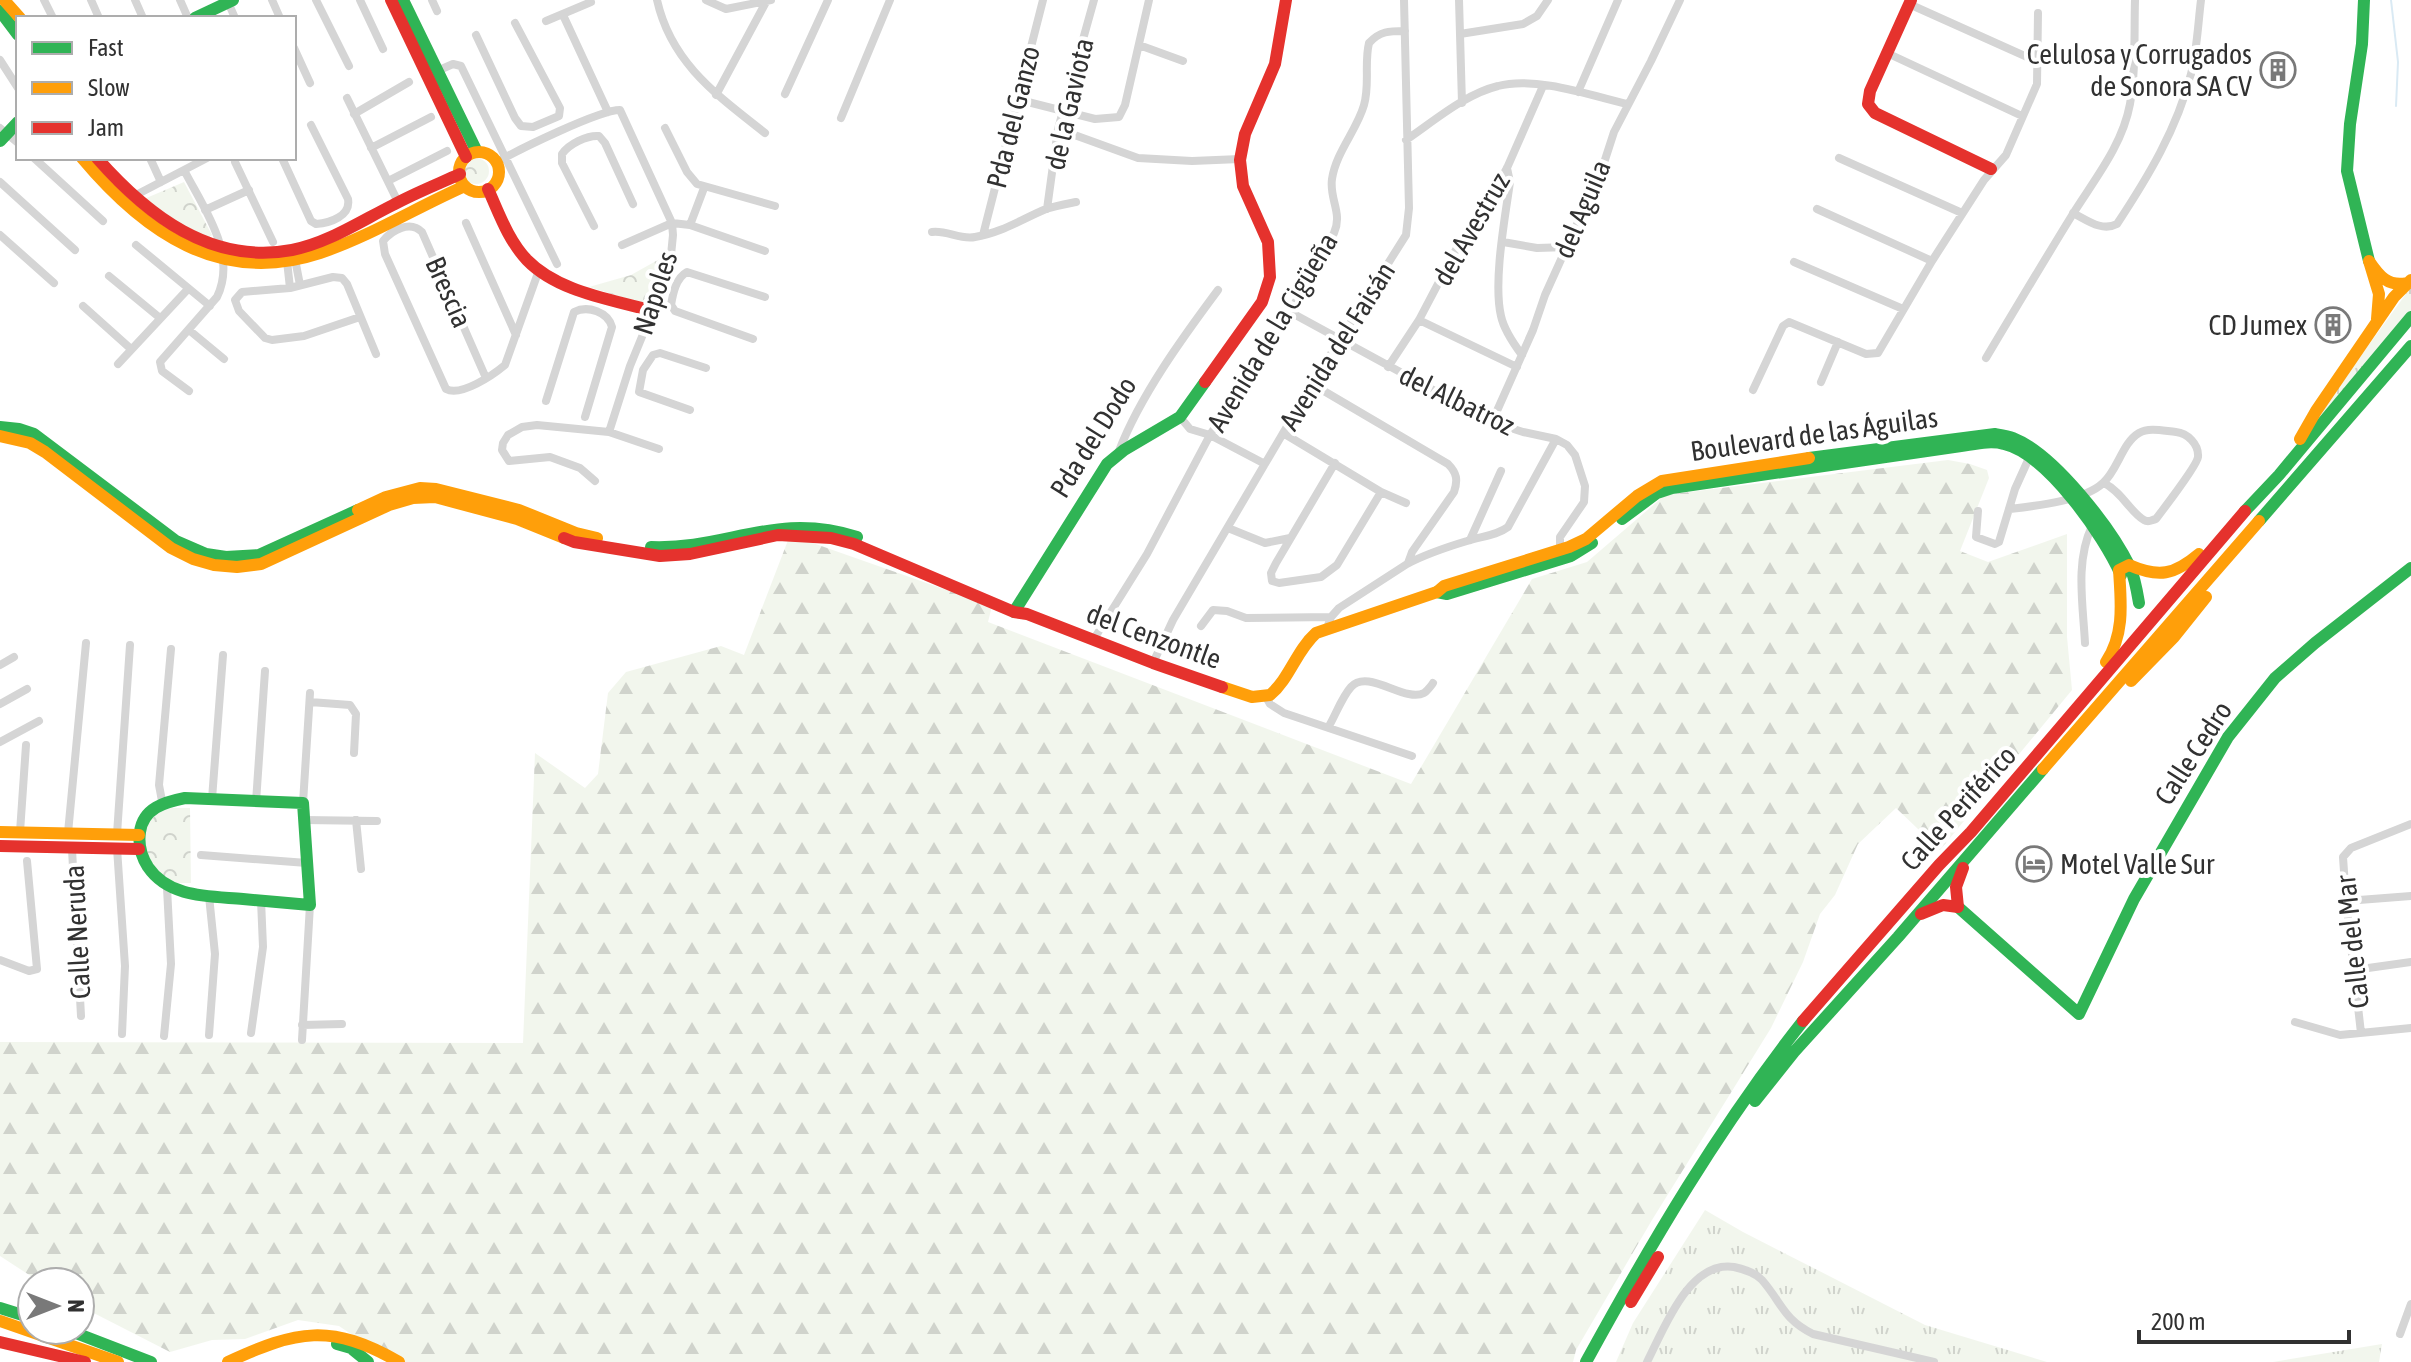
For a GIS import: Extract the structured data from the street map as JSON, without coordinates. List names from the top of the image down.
{
  "streets": {
    "main road": [
      "Boulevard de las Águilas",
      "Pda del Dodo",
      "del Cenzontle",
      "Calle Cedro",
      "Calle Periférico"
    ],
    "street": [
      "de la Gaviota",
      "Pda del Ganzo",
      "del Aguila",
      "del Avestruz",
      "Brescia",
      "Napoles",
      "Avenida de la Cigüeña",
      "Avenida del Faisán",
      "del Albatroz",
      "Calle Neruda",
      "Calle del Mar"
    ]
  },
  "crossings": [
    ["del Aguila", "del Albatroz"],
    ["del Avestruz", "del Albatroz"],
    ["Avenida de la Cigüeña", "Avenida del Faisán"],
    ["Avenida de la Cigüeña", "del Albatroz"],
    ["Avenida de la Cigüeña", "del Cenzontle"],
    ["Avenida del Faisán", "del Albatroz"],
    ["Avenida del Faisán", "del Cenzontle"],
    ["Boulevard de las Águilas", "del Cenzontle"],
    ["Pda del Dodo", "del Cenzontle"]
  ],
  "places": {
    "building": ["Celulosa y Corrugados de Sonora SA CV", "CD Jumex"],
    "hotel": ["Motel Valle Sur"]
  },
  "legend": ["Fast", "Slow", "Jam"],
  "scale_bar": "200 m",
  "north": "right"
}
